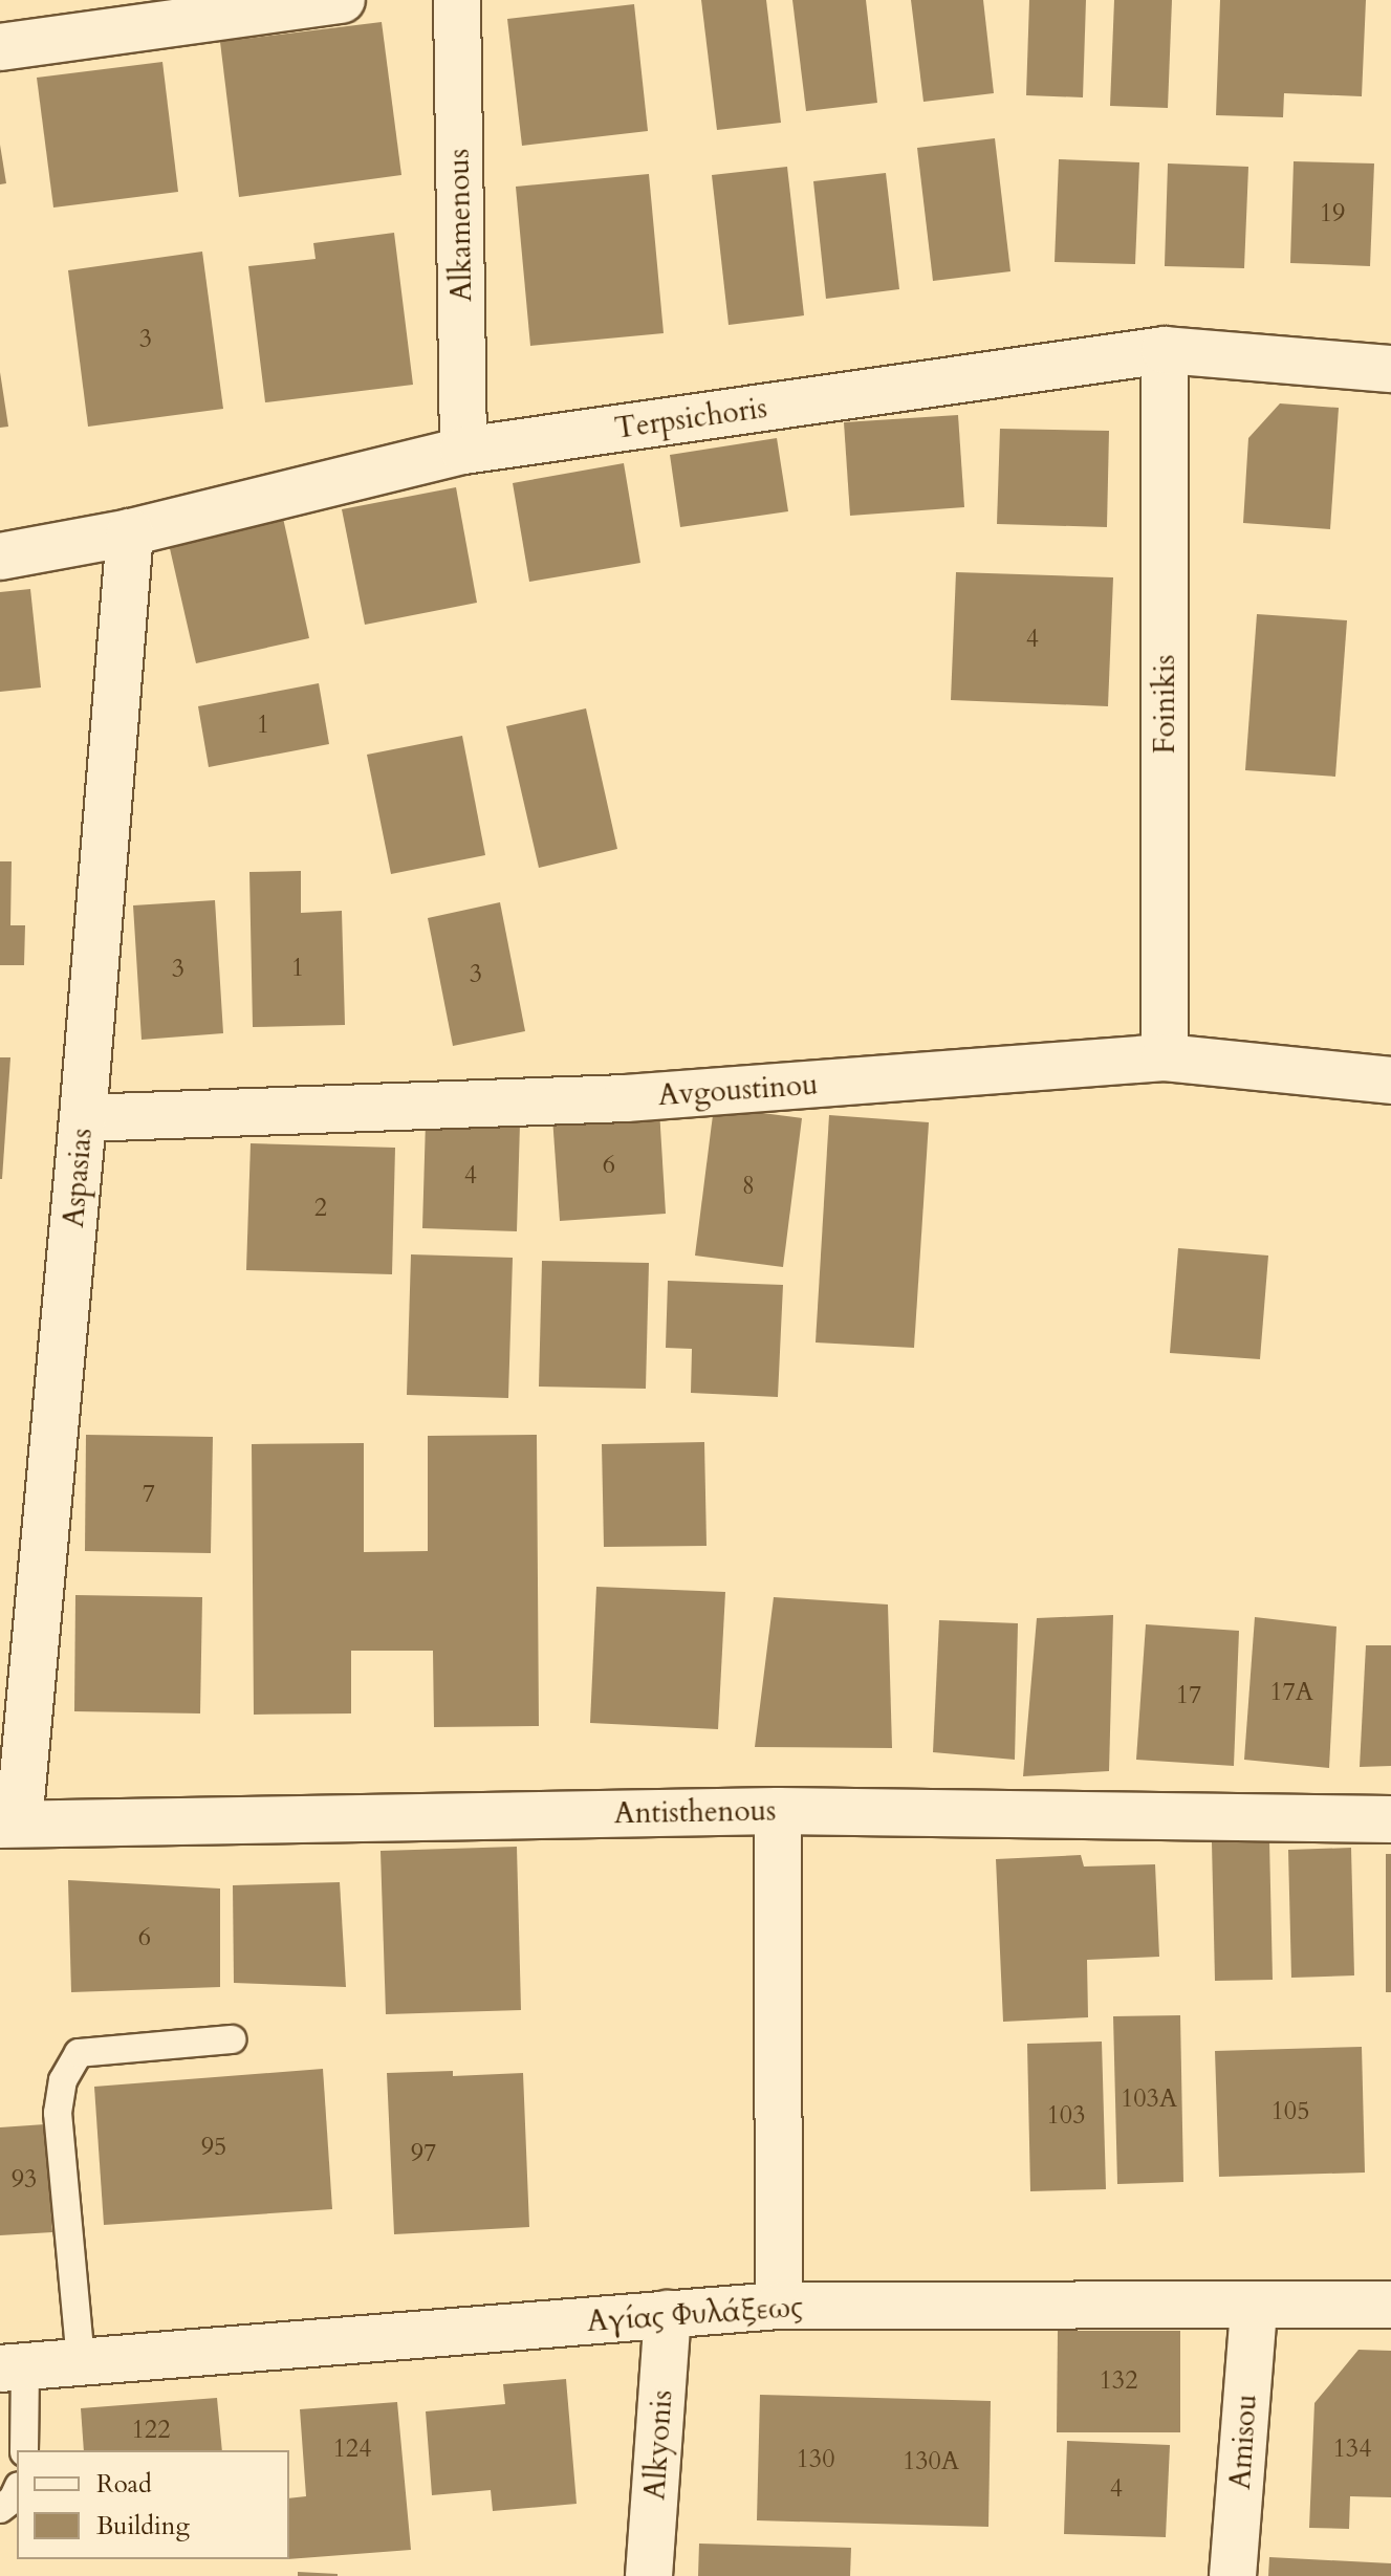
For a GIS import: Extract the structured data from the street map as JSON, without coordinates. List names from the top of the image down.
{
  "streets": {
    "street": [
      "Alkamenous",
      "Terpsichoris",
      "Foinikis",
      "Avgoustinou",
      "Aspasias",
      "Antisthenous",
      "Αγίας Φυλάξεως",
      "Amisou",
      "Alkyonis"
    ]
  },
  "crossings": [
    ["Alkamenous", "Terpsichoris"],
    ["Terpsichoris", "Foinikis"],
    ["Terpsichoris", "Aspasias"],
    ["Foinikis", "Avgoustinou"],
    ["Avgoustinou", "Aspasias"],
    ["Aspasias", "Antisthenous"],
    ["Αγίας Φυλάξεως", "Amisou"],
    ["Αγίας Φυλάξεως", "Alkyonis"]
  ],
  "house_numbers": [
    "19",
    "3",
    "4",
    "1",
    "1",
    "3",
    "3",
    "6",
    "4",
    "8",
    "2",
    "7",
    "17A",
    "17",
    "6",
    "103A",
    "105",
    "103",
    "95",
    "97",
    "93",
    "132",
    "122",
    "124",
    "134",
    "130",
    "130A",
    "4"
  ],
  "legend": ["Road", "Building"]
}
